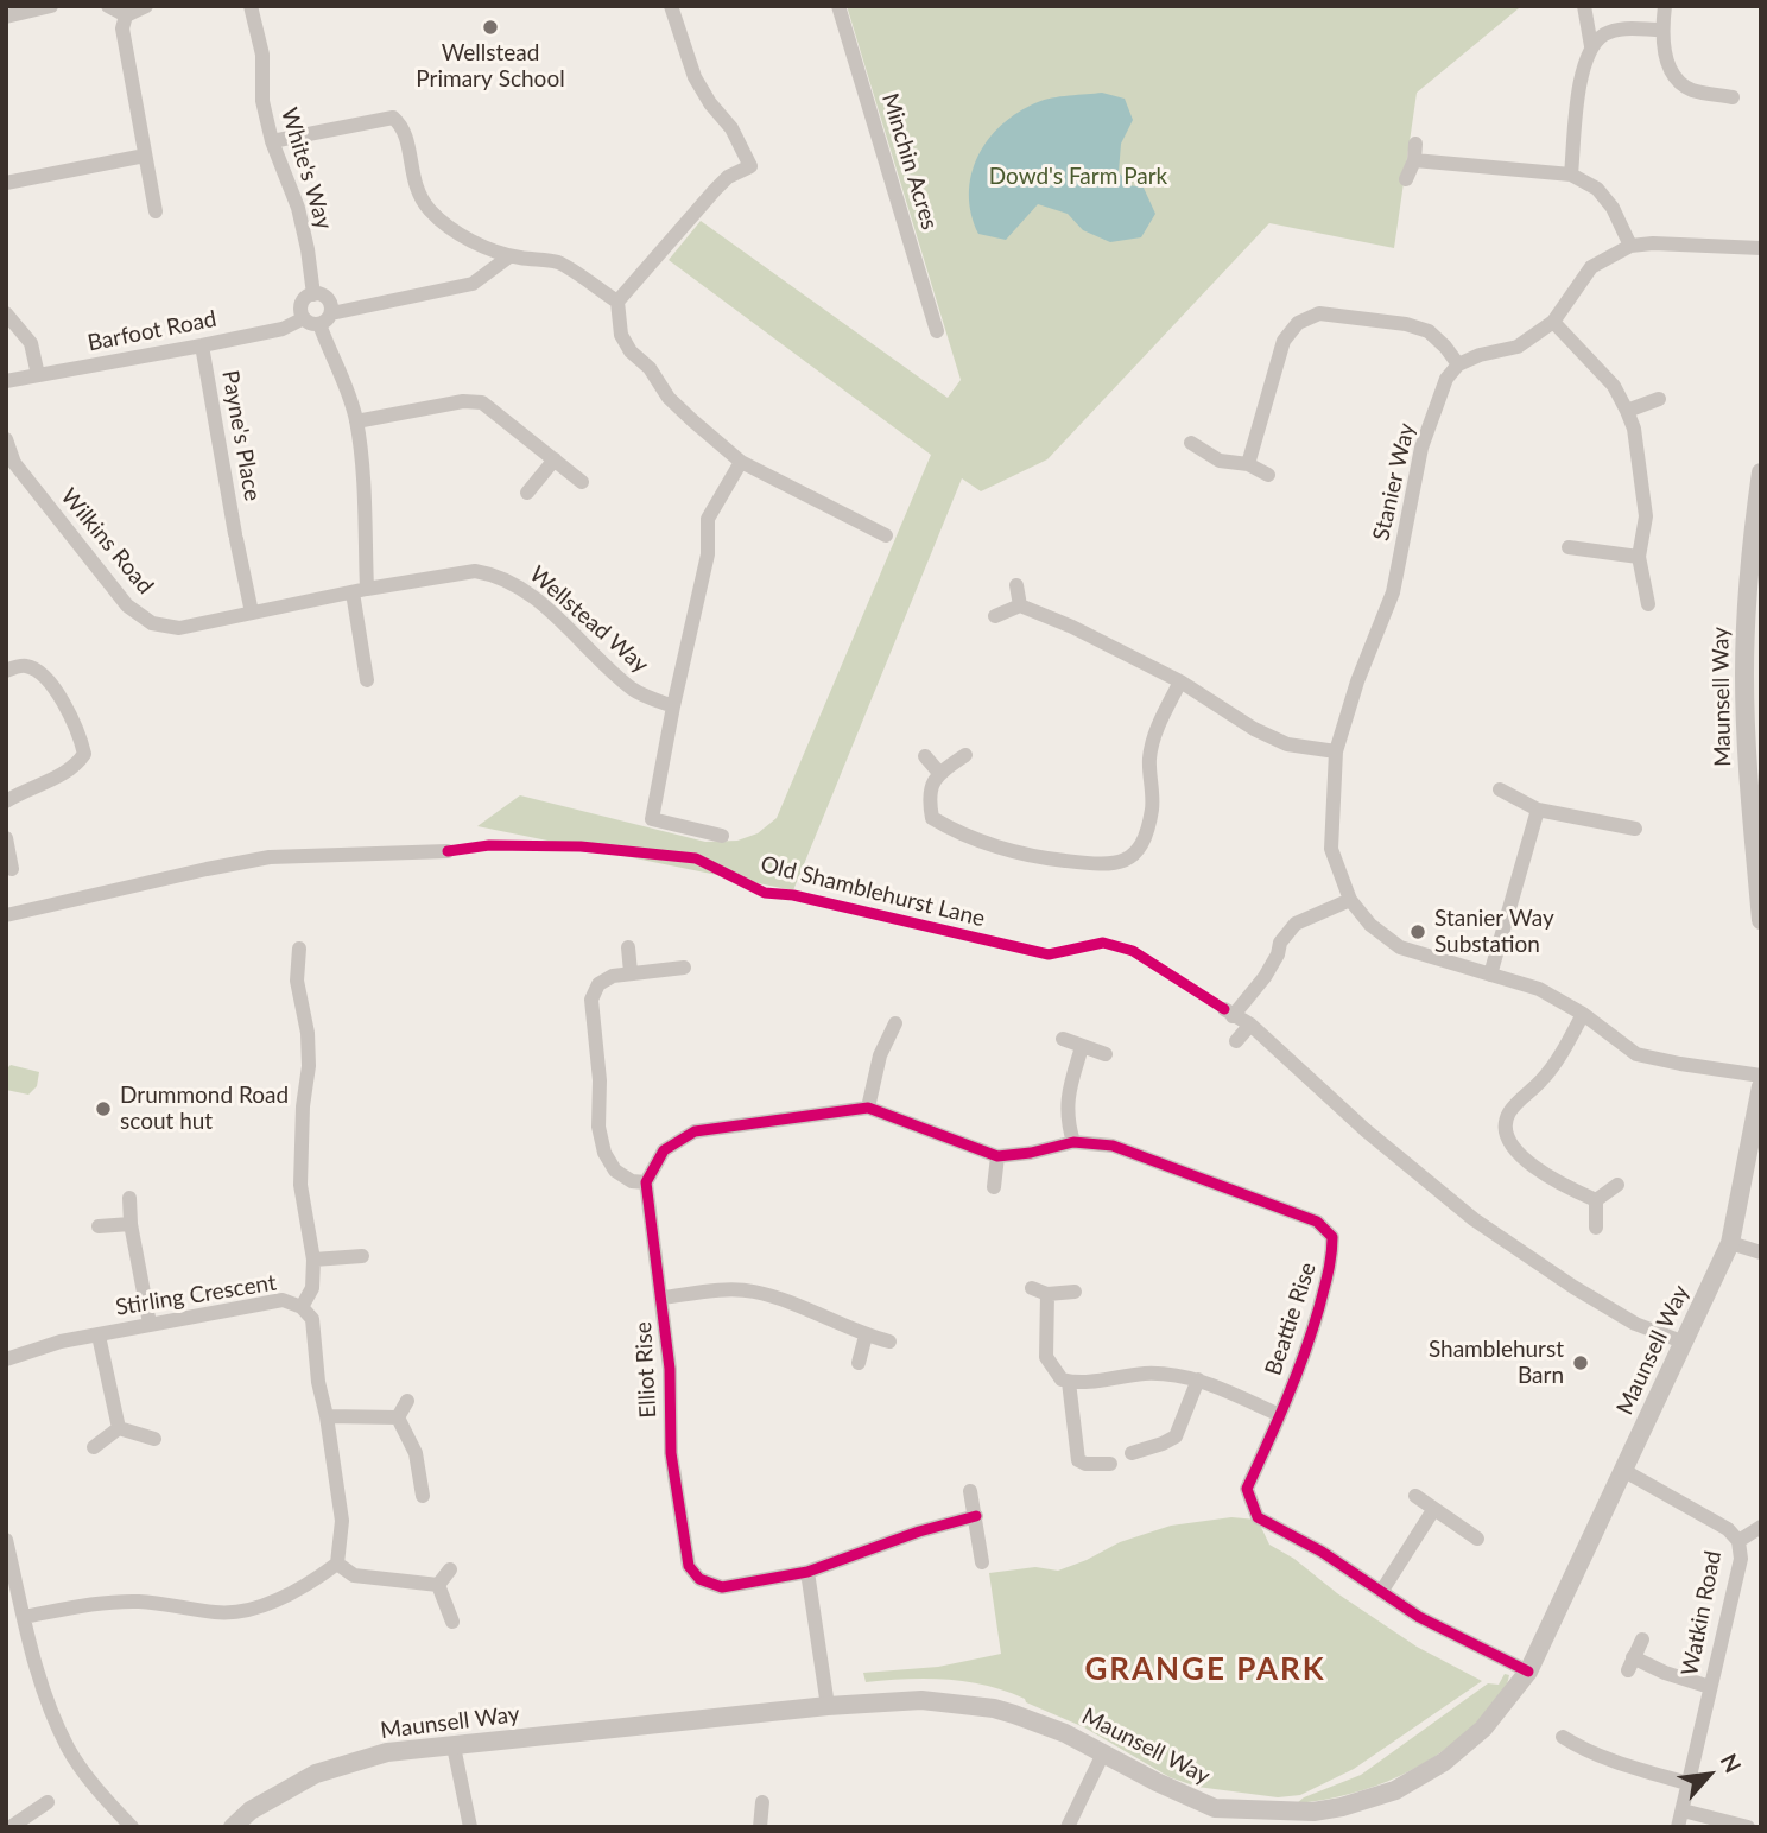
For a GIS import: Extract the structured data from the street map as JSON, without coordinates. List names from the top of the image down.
{
  "streets": {
    "street": [
      "Minchin Acres",
      "White's Way",
      "Barfoot Road",
      "Payne's Place",
      "Stanier Way",
      "Wilkins Road",
      "Wellstead Way",
      "Maunsell Way",
      "Stirling Crescent",
      "Beattie Rise",
      "Elliot Rise",
      "Watkin Road"
    ],
    "cycle path": ["Old Shamblehurst Lane"]
  },
  "crossings": [
    ["White's Way", "Barfoot Road"],
    ["Barfoot Road", "Payne's Place"],
    ["Payne's Place", "Wilkins Road"],
    ["Wilkins Road", "Wellstead Way"],
    ["Maunsell Way", "Beattie Rise"],
    ["Maunsell Way", "Watkin Road"]
  ],
  "districts": ["GRANGE PARK"],
  "parks": ["Dowd's Farm Park"],
  "places": [
    "Wellstead Primary School",
    "Stanier Way Substation",
    "Drummond Road scout hut",
    "Shamblehurst Barn"
  ],
  "north": "top right"
}
